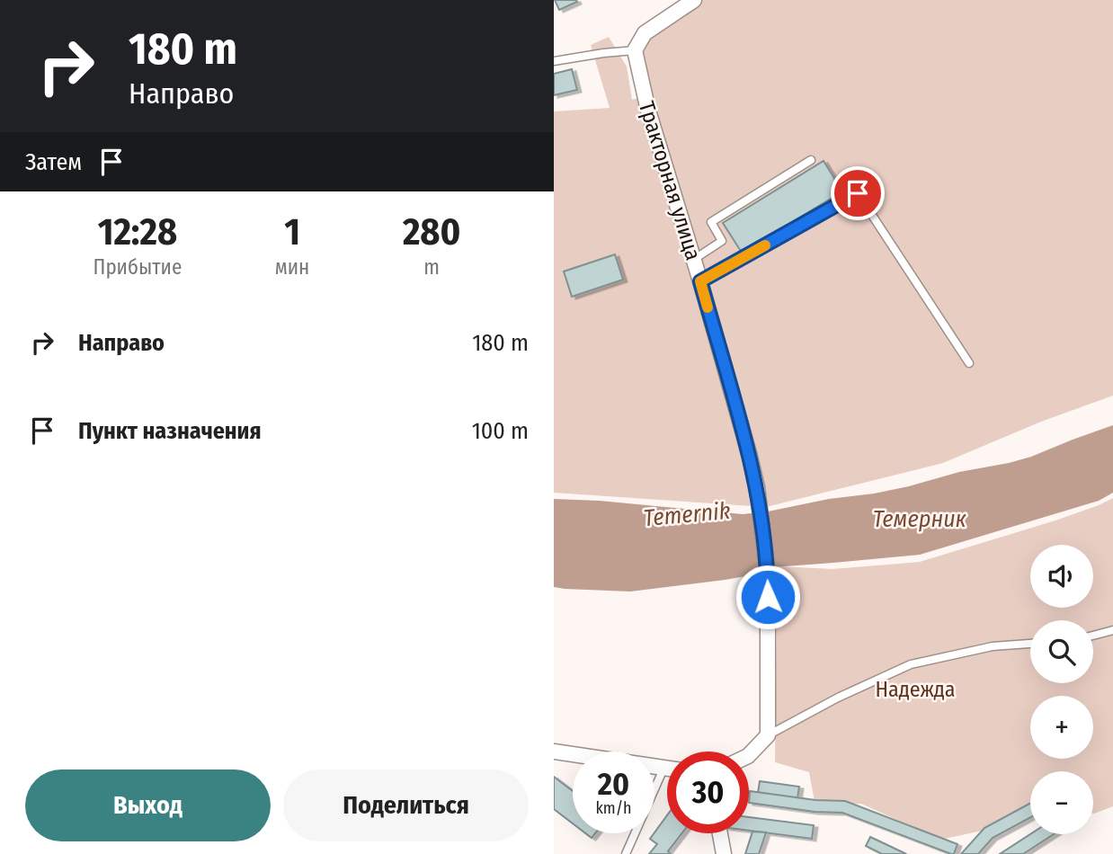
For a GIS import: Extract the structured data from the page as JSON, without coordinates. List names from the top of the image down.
{
  "streets": {
    "street": ["Тракторная улица"]
  },
  "water": ["Temernik", "Темерник"],
  "parks": ["Надежда"],
  "page": {
    "turn": ["180 m", "Направо"],
    "then": "Затем",
    "eta": [
      "12:28",
      "Прибытие",
      "1",
      "мин",
      "280",
      "m"
    ],
    "list": [
      {
        "name": "Направо",
        "value": "180 m"
      },
      {
        "name": "Пункт назначения",
        "value": "100 m"
      }
    ],
    "map_buttons": ["+", "−"],
    "speed": "20 km/h",
    "limit": "30",
    "buttons": ["Выход", "Поделиться"]
  }
}
